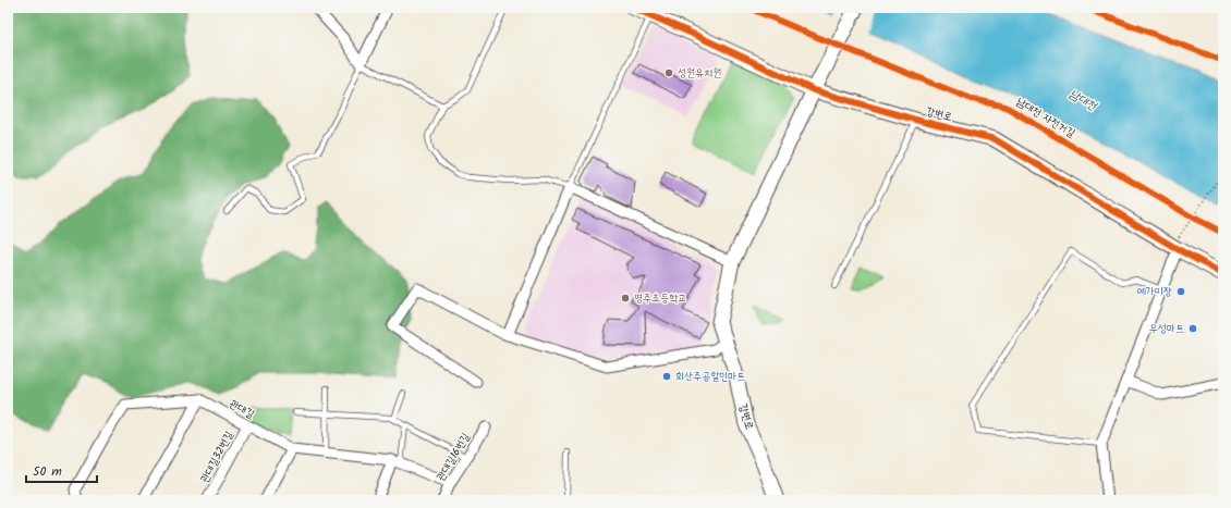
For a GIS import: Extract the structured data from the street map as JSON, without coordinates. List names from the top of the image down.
{
  "streets": {
    "street": [
      "강변로",
      "관대길",
      "관대길32번길",
      "관대길16번길"
    ],
    "cycle path": ["남대천 자전거길"]
  },
  "crossings": [
    ["관대길", "관대길32번길"],
    ["관대길", "관대길16번길"]
  ],
  "water": ["남대천"],
  "places": [
    "성원유치원",
    "예가미장",
    "명주초등학교",
    "우성마트",
    "회산주공할인마트"
  ],
  "scale_bar": "50 m"
}
